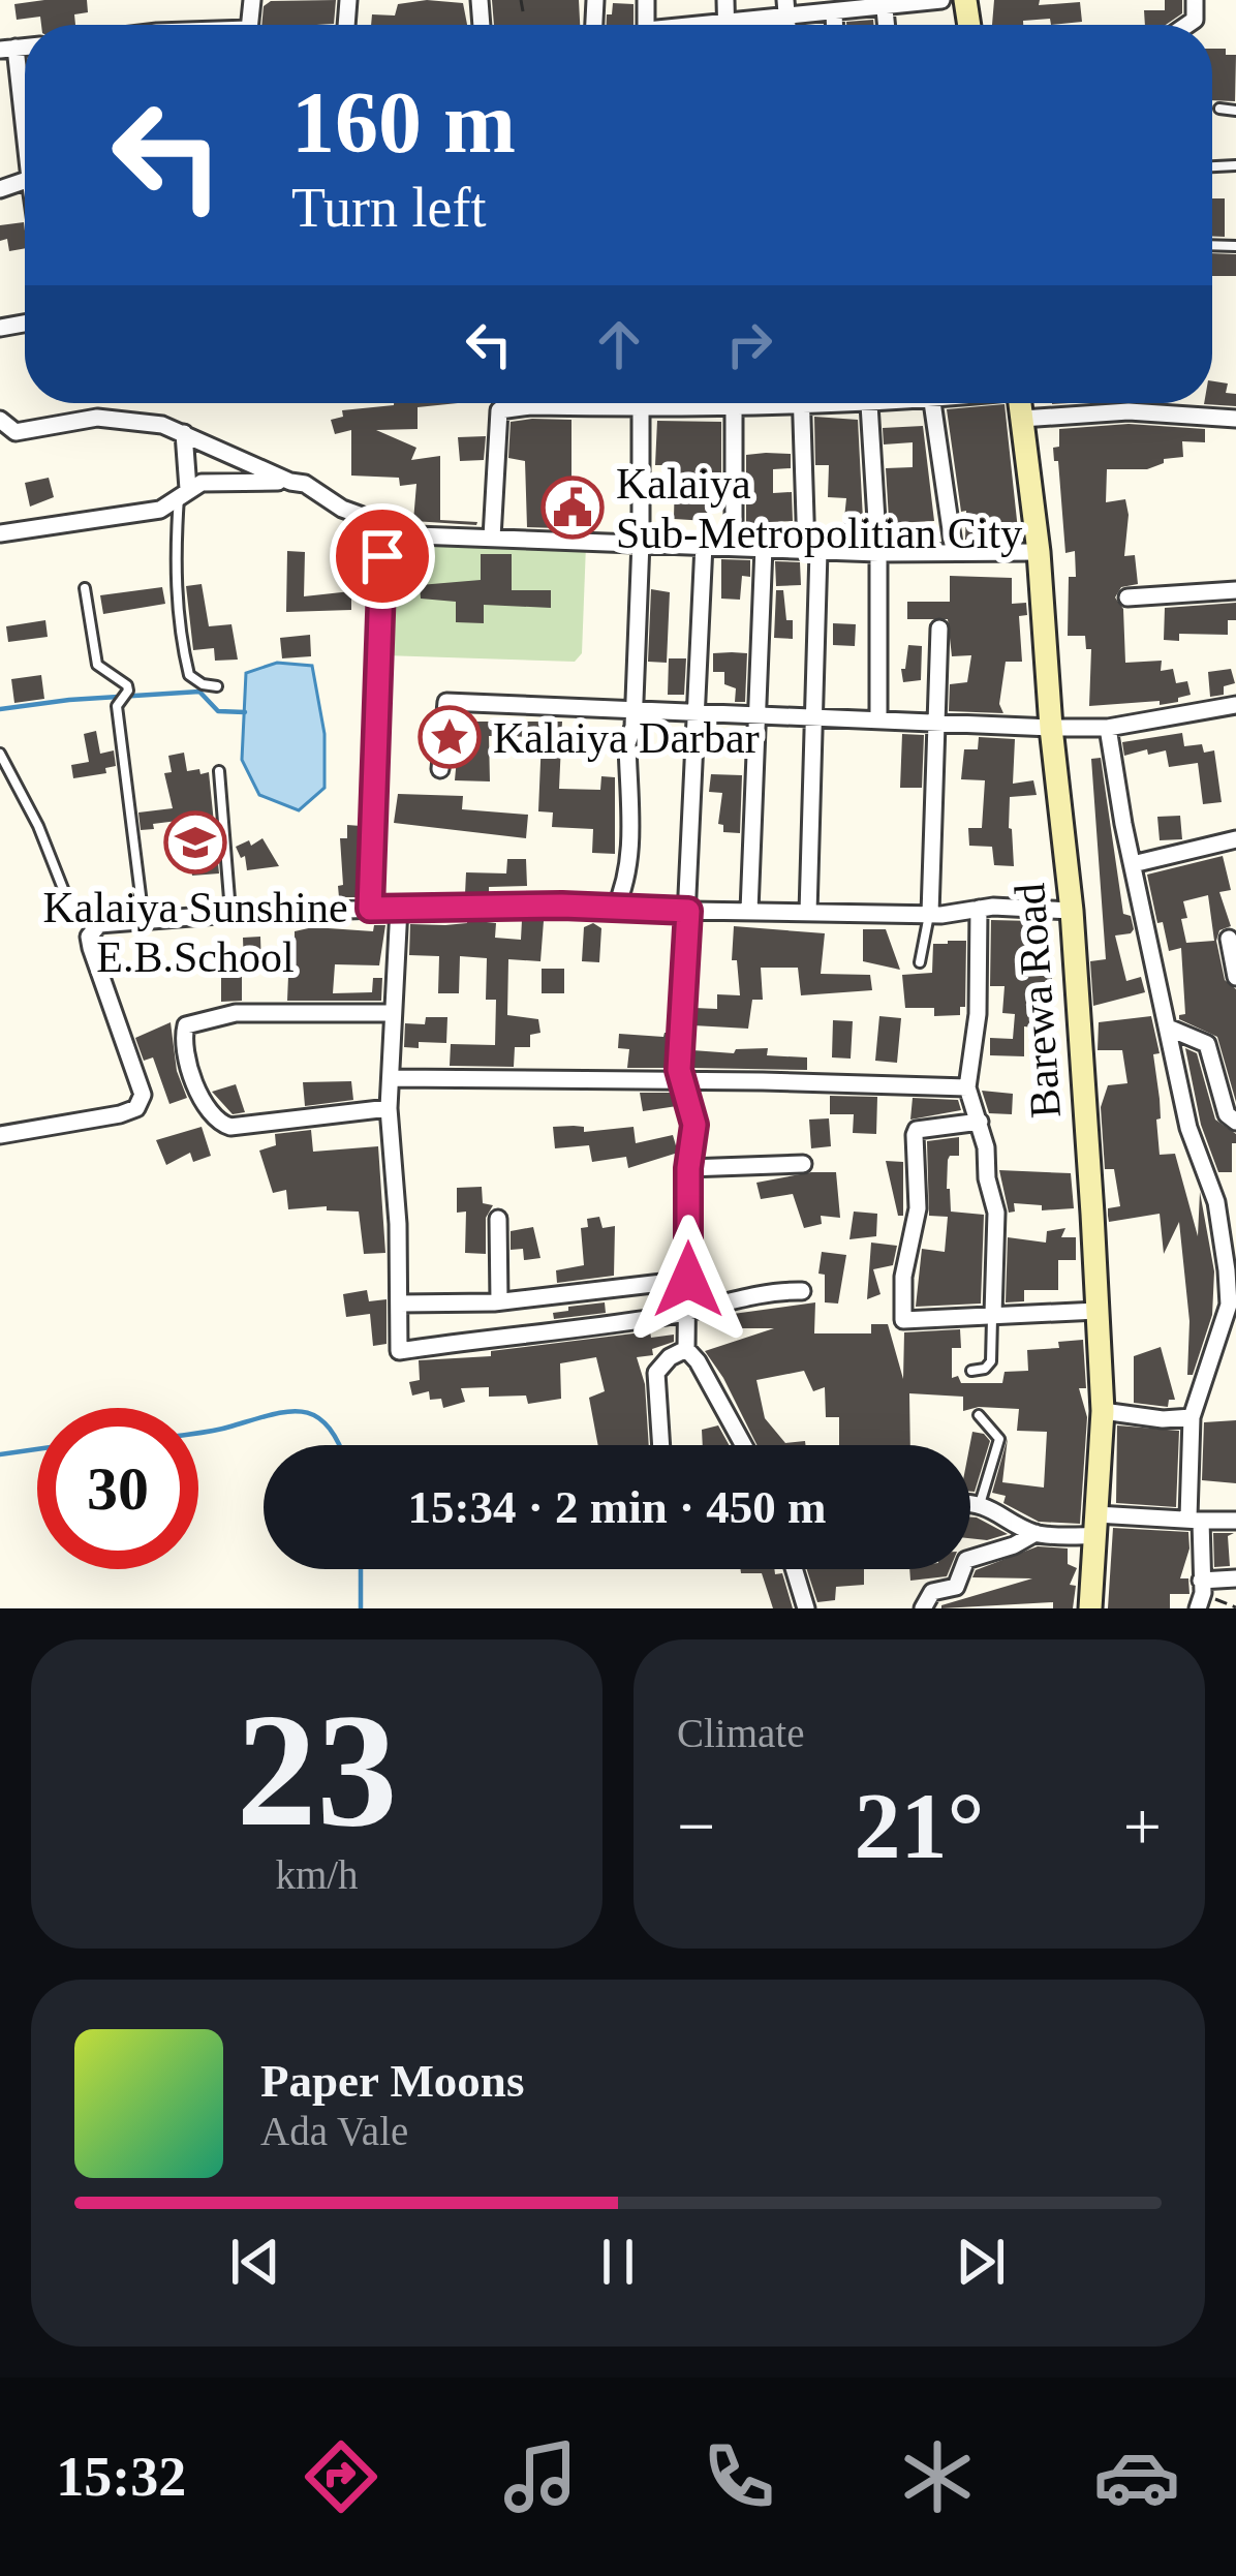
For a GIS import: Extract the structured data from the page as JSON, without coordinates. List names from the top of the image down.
{
  "streets": {
    "main road": ["Barewa Road"]
  },
  "places": {
    "public building": ["Kalaiya Sub-Metropolitian City"],
    "place": ["Kalaiya Darbar"],
    "school or university": ["Kalaiya Sunshine E.B.School"]
  },
  "page": {
    "turn": ["160 m", "Turn left"],
    "limit": "30",
    "trip": "15:34 · 2 min · 450 m",
    "tile": [
      ["23", "km/h"],
      "Climate"
    ],
    "heat": ["−", "21°", "+"],
    "song": ["Paper Moons", "Ada Vale"],
    "tabs": "15:32"
  }
}
